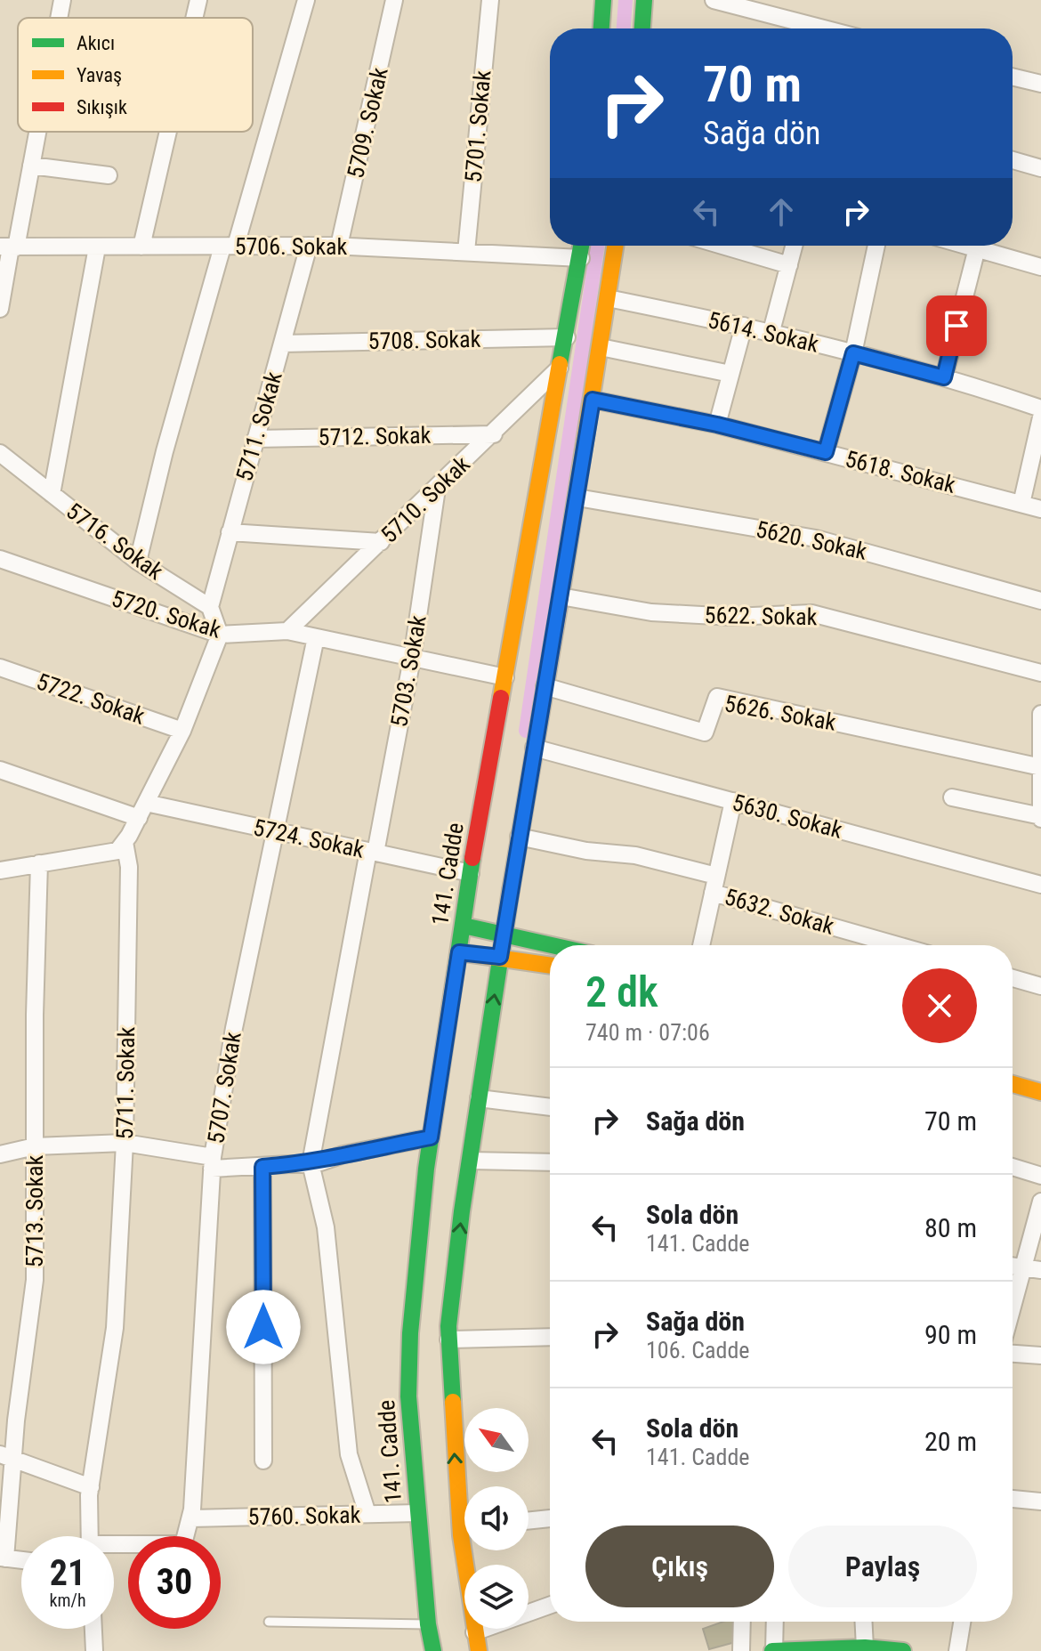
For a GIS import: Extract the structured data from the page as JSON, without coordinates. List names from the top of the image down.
{
  "streets": {
    "street": [
      "5709. Sokak",
      "5701. Sokak",
      "5706. Sokak",
      "5614. Sokak",
      "5708. Sokak",
      "5711. Sokak",
      "5712. Sokak",
      "5618. Sokak",
      "5710. Sokak",
      "5620. Sokak",
      "5716. Sokak",
      "5720. Sokak",
      "5622. Sokak",
      "5703. Sokak",
      "5722. Sokak",
      "5626. Sokak",
      "5630. Sokak",
      "5724. Sokak",
      "141. Cadde",
      "5632. Sokak",
      "5707. Sokak",
      "5713. Sokak",
      "5760. Sokak"
    ]
  },
  "crossings": [
    ["5709. Sokak", "5706. Sokak"],
    ["5701. Sokak", "5706. Sokak"],
    ["5706. Sokak", "5711. Sokak"],
    ["5706. Sokak", "141. Cadde"],
    ["5614. Sokak", "141. Cadde"],
    ["5708. Sokak", "5711. Sokak"],
    ["5708. Sokak", "141. Cadde"],
    ["5711. Sokak", "5712. Sokak"],
    ["5711. Sokak", "5716. Sokak"],
    ["5712. Sokak", "5710. Sokak"],
    ["5618. Sokak", "141. Cadde"],
    ["5710. Sokak", "5720. Sokak"],
    ["5710. Sokak", "5703. Sokak"],
    ["5710. Sokak", "141. Cadde"],
    ["5620. Sokak", "141. Cadde"],
    ["5720. Sokak", "5703. Sokak"],
    ["5720. Sokak", "5626. Sokak"],
    ["5720. Sokak", "141. Cadde"],
    ["5720. Sokak", "5707. Sokak"],
    ["5622. Sokak", "141. Cadde"],
    ["5703. Sokak", "5724. Sokak"],
    ["5626. Sokak", "141. Cadde"],
    ["5630. Sokak", "141. Cadde"],
    ["5724. Sokak", "141. Cadde"],
    ["5724. Sokak", "5707. Sokak"],
    ["141. Cadde", "5632. Sokak"],
    ["141. Cadde", "5760. Sokak"],
    ["5707. Sokak", "5760. Sokak"]
  ],
  "legend": ["Akıcı", "Yavaş", "Sıkışık"],
  "north": "top left",
  "page": {
    "turn": ["70 m", "Sağa dön"],
    "heading": ["2 dk", "740 m · 07:06"],
    "list": [
      {
        "name": "Sağa dön",
        "value": "70 m"
      },
      {
        "name": "Sola dön",
        "note": "141. Cadde",
        "value": "80 m"
      },
      {
        "name": "Sağa dön",
        "note": "106. Cadde",
        "value": "90 m"
      },
      {
        "name": "Sola dön",
        "note": "141. Cadde",
        "value": "20 m"
      }
    ],
    "buttons": ["Çıkış", "Paylaş"],
    "speed": "21 km/h",
    "limit": "30"
  }
}
